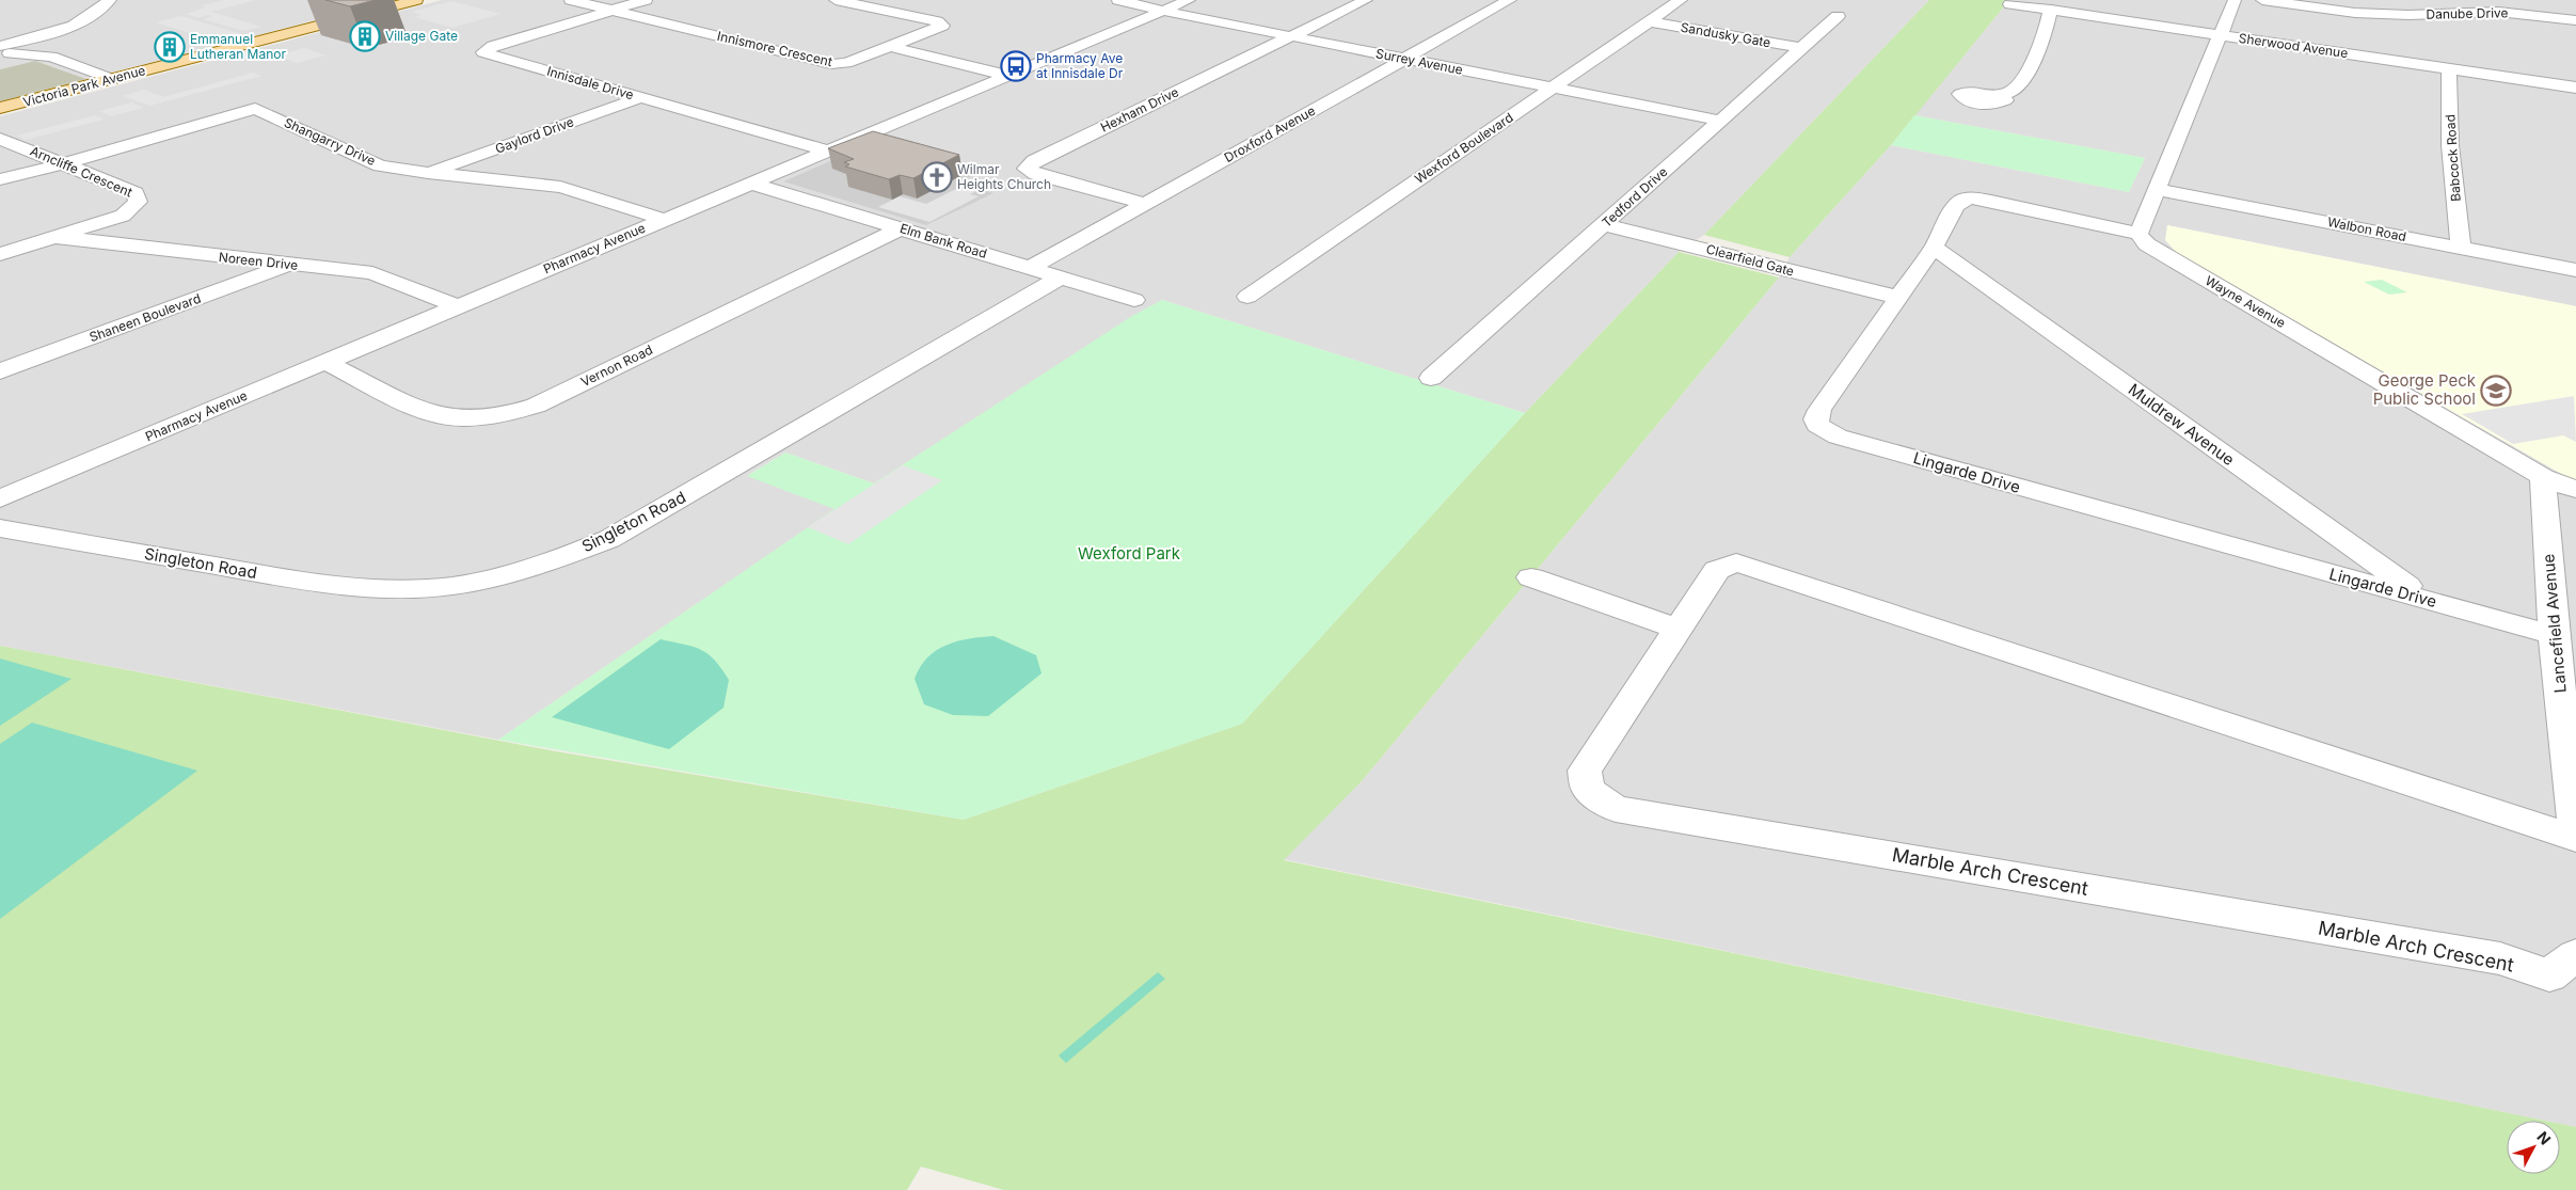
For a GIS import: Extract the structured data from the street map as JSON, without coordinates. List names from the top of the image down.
{
  "streets": {
    "main road": ["Victoria Park Avenue"],
    "street": [
      "Danube Drive",
      "Sandusky Gate",
      "Sherwood Avenue",
      "Innismore Crescent",
      "Surrey Avenue",
      "Innisdale Drive",
      "Hexham Drive",
      "Droxford Avenue",
      "Gaylord Drive",
      "Shangarry Drive",
      "Wexford Boulevard",
      "Babcock Road",
      "Arncliffe Crescent",
      "Tedford Drive",
      "Walbon Road",
      "Elm Bank Road",
      "Pharmacy Avenue",
      "Clearfield Gate",
      "Noreen Drive",
      "Wayne Avenue",
      "Shaneen Boulevard",
      "Vernon Road",
      "Muldrew Avenue",
      "Lingarde Drive",
      "Singleton Road",
      "Lancefield Avenue",
      "Marble Arch Crescent"
    ]
  },
  "crossings": [
    ["Sandusky Gate", "Wexford Boulevard"],
    ["Sandusky Gate", "Tedford Drive"],
    ["Sherwood Avenue", "Babcock Road"],
    ["Innismore Crescent", "Innisdale Drive"],
    ["Surrey Avenue", "Hexham Drive"],
    ["Surrey Avenue", "Droxford Avenue"],
    ["Surrey Avenue", "Wexford Boulevard"],
    ["Surrey Avenue", "Tedford Drive"],
    ["Surrey Avenue", "Pharmacy Avenue"],
    ["Innisdale Drive", "Gaylord Drive"],
    ["Innisdale Drive", "Pharmacy Avenue"],
    ["Hexham Drive", "Droxford Avenue"],
    ["Droxford Avenue", "Elm Bank Road"],
    ["Gaylord Drive", "Shangarry Drive"],
    ["Shangarry Drive", "Arncliffe Crescent"],
    ["Shangarry Drive", "Pharmacy Avenue"],
    ["Babcock Road", "Walbon Road"],
    ["Arncliffe Crescent", "Noreen Drive"],
    ["Tedford Drive", "Clearfield Gate"],
    ["Elm Bank Road", "Pharmacy Avenue"],
    ["Elm Bank Road", "Vernon Road"],
    ["Elm Bank Road", "Singleton Road"],
    ["Pharmacy Avenue", "Noreen Drive"],
    ["Pharmacy Avenue", "Vernon Road"],
    ["Clearfield Gate", "Lingarde Drive"],
    ["Noreen Drive", "Shaneen Boulevard"],
    ["Wayne Avenue", "Lingarde Drive"],
    ["Wayne Avenue", "Lancefield Avenue"],
    ["Muldrew Avenue", "Lingarde Drive"],
    ["Lingarde Drive", "Lancefield Avenue"]
  ],
  "parks": ["Wexford Park"],
  "places": {
    "building": ["Village Gate", "Emmanuel Lutheran Manor"],
    "bus stop": ["Pharmacy Ave at Innisdale Dr"],
    "church": ["Wilmar Heights Church"],
    "school or university": ["George Peck Public School"]
  },
  "north": "top right"
}
